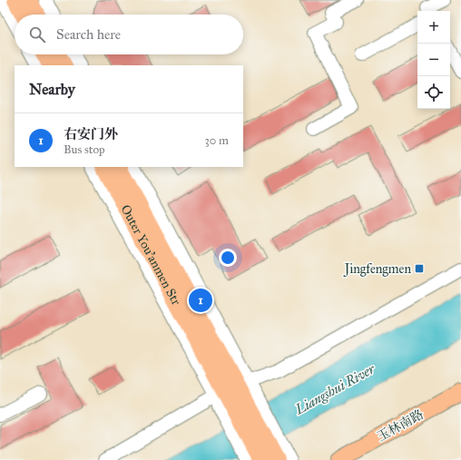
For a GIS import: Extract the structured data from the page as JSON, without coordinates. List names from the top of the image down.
{
  "streets": {
    "main road": ["Outer You'anmen Str", "玉林南路"]
  },
  "water": ["Liangshui River"],
  "places": {
    "transit": ["Jingfengmen"]
  },
  "page": {
    "map_buttons": ["+", "−"],
    "search": "Search here",
    "heading": "Nearby",
    "list": [
      {
        "mark": "1",
        "name": "右安门外",
        "note": "Bus stop",
        "value": "30 m"
      }
    ],
    "pins": "1"
  }
}
